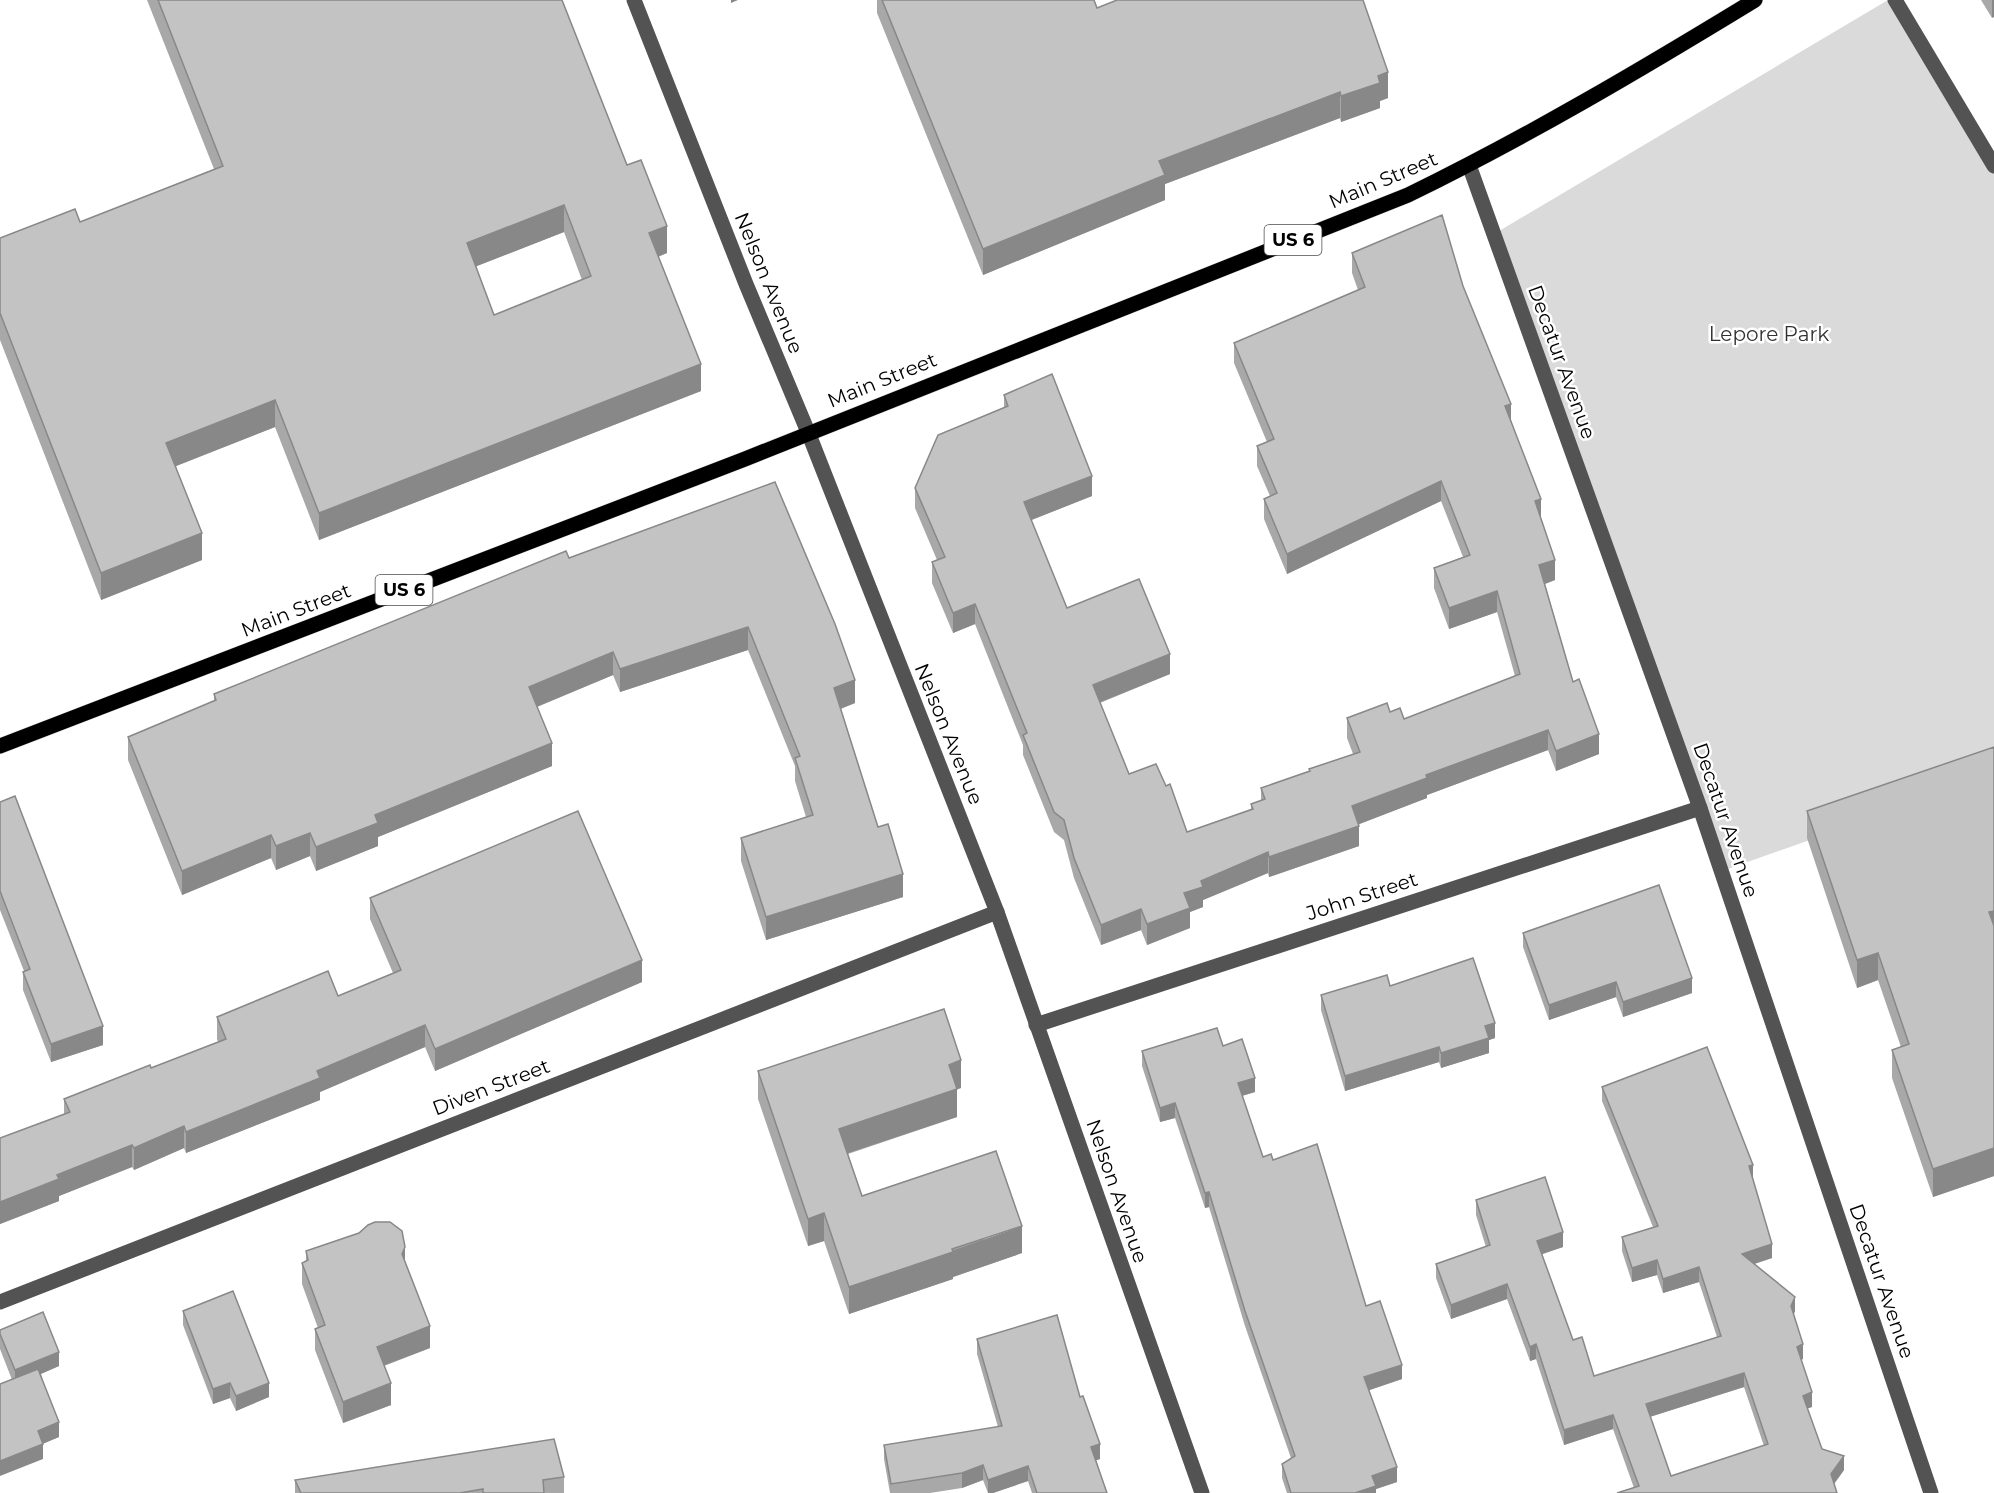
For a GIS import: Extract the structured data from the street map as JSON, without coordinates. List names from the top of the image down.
{
  "streets": {
    "main road": ["Main Street", "US 6"],
    "street": [
      "Nelson Avenue",
      "Decatur Avenue",
      "John Street",
      "Diven Street"
    ]
  },
  "crossings": [
    ["Main Street", "Nelson Avenue"],
    ["Main Street", "Decatur Avenue"],
    ["Nelson Avenue", "John Street"],
    ["Nelson Avenue", "Diven Street"],
    ["Decatur Avenue", "John Street"]
  ],
  "parks": ["Lepore Park"]
}
